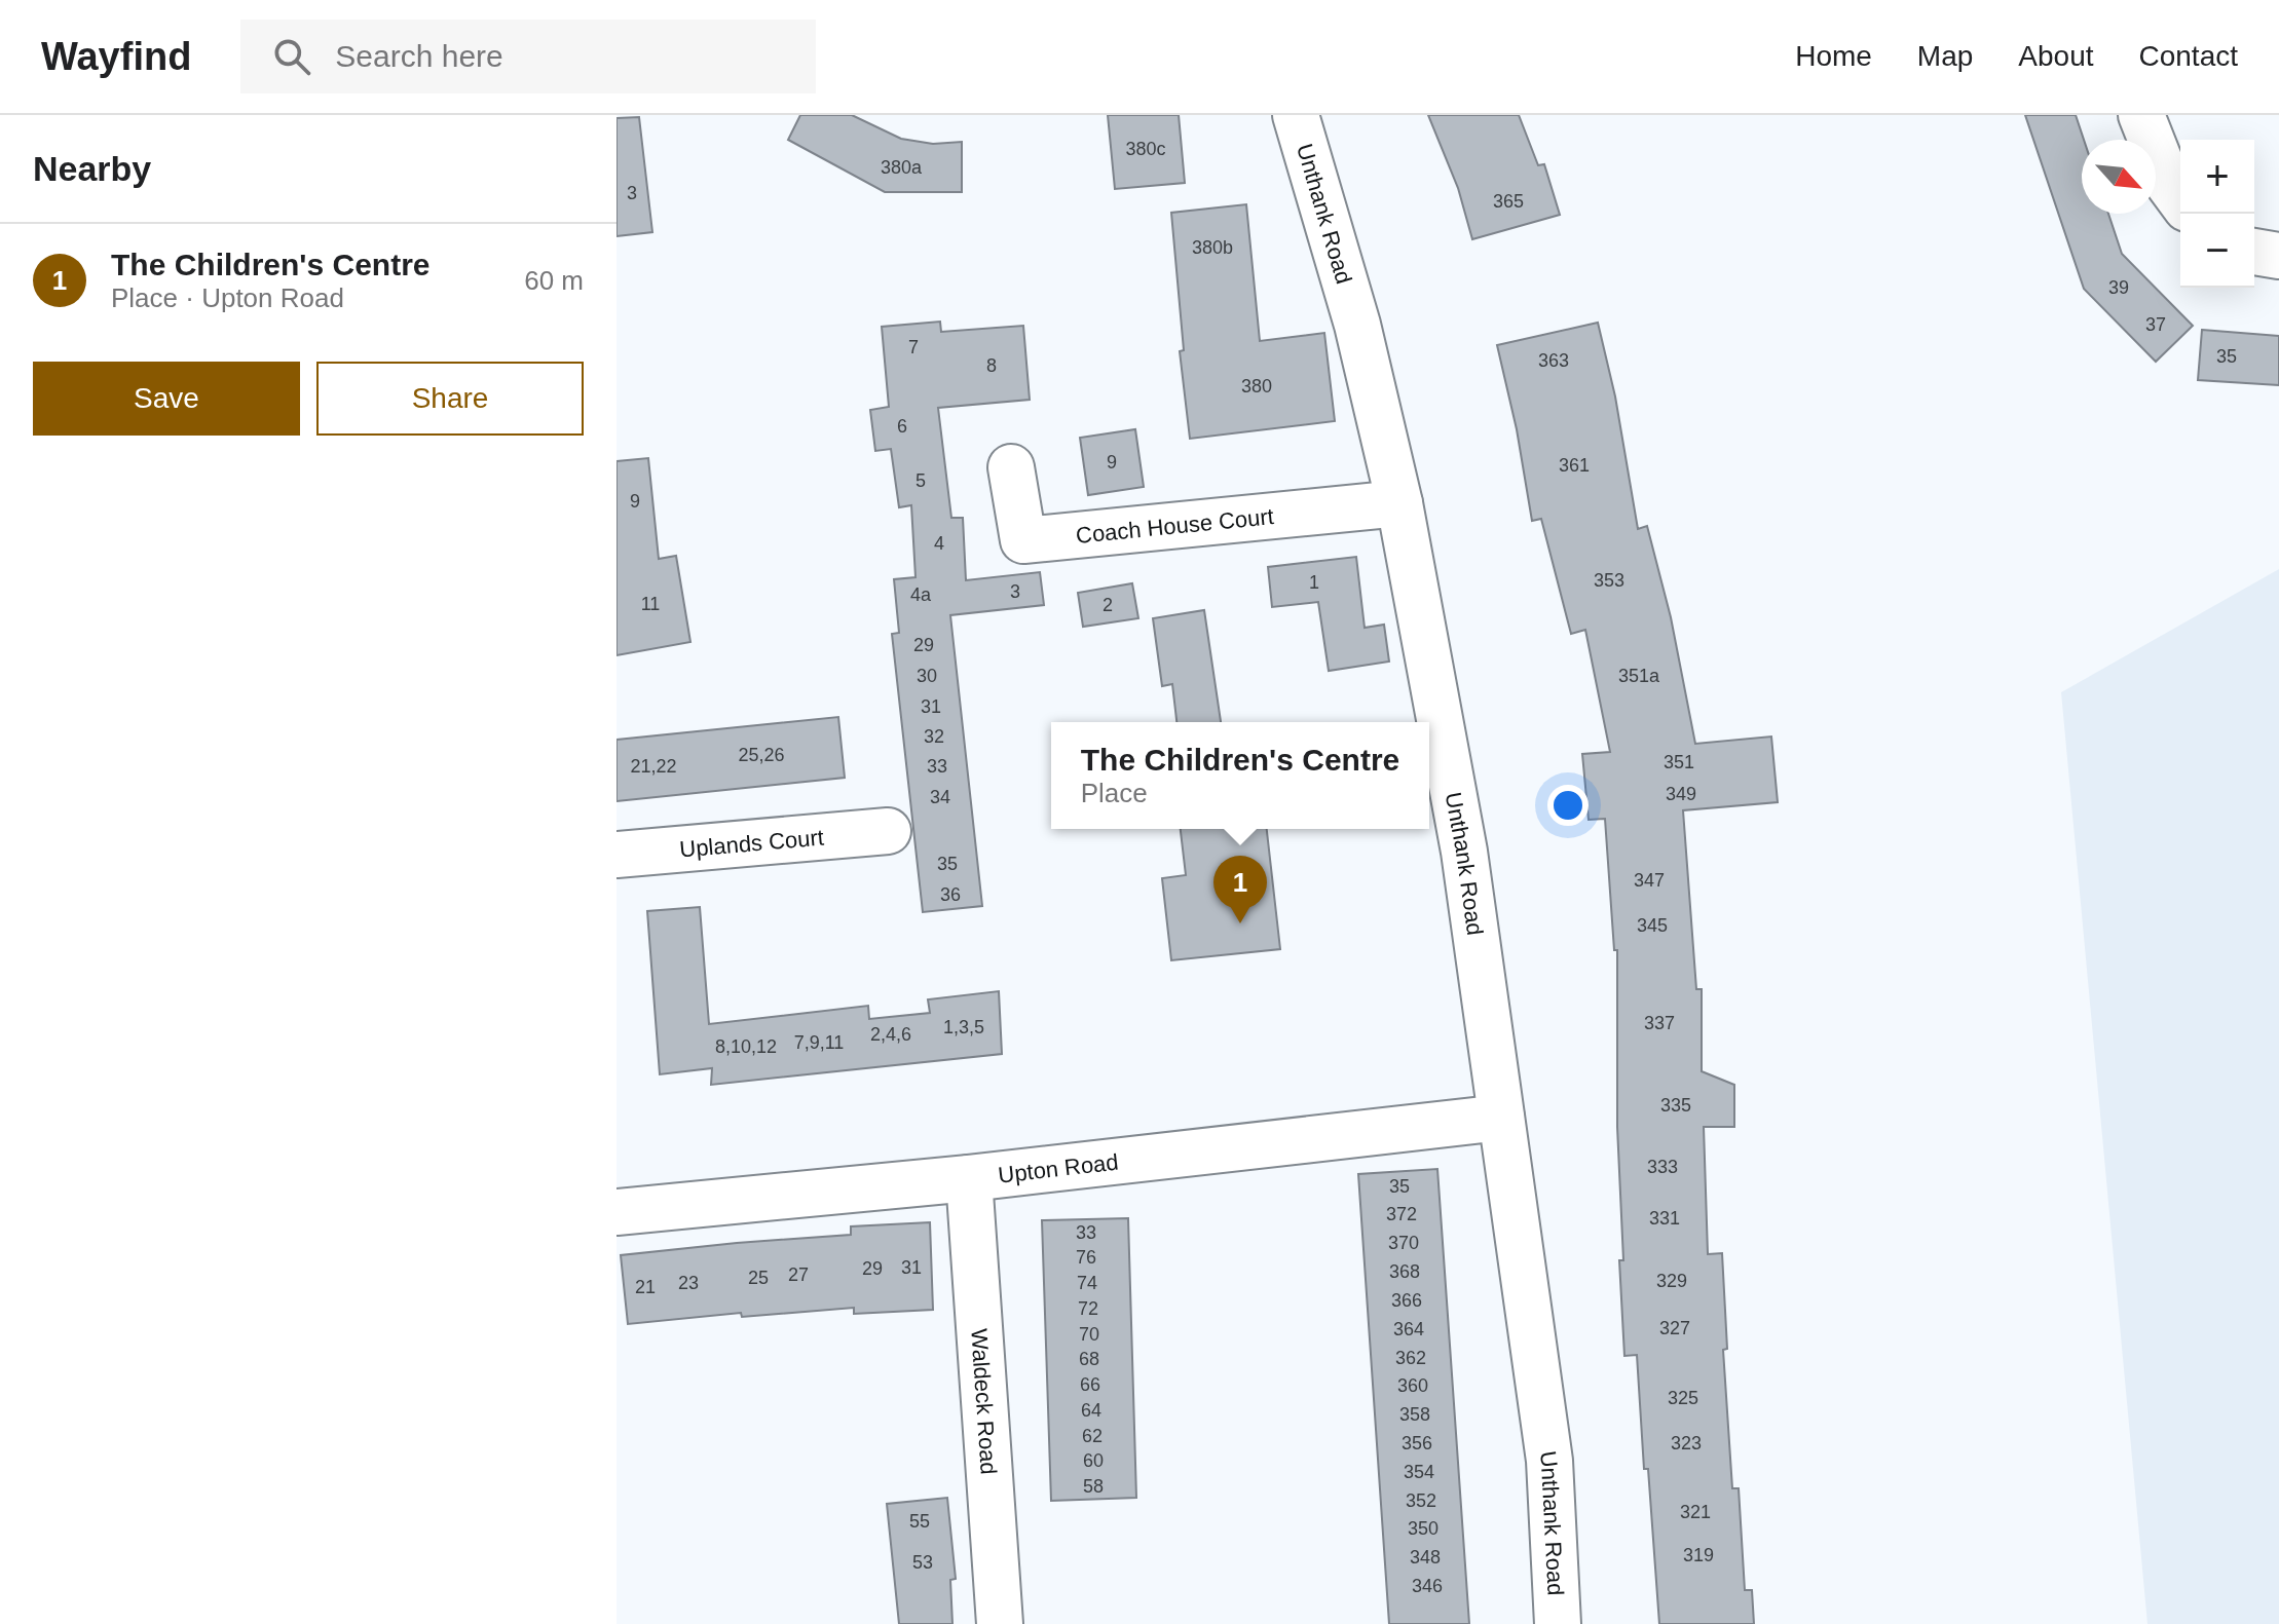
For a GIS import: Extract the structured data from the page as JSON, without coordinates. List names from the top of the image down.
{
  "streets": {
    "street": [
      "Unthank Road",
      "Coach House Court",
      "Uplands Court",
      "Upton Road",
      "Waldeck Road"
    ]
  },
  "crossings": [
    ["Unthank Road", "Coach House Court"],
    ["Unthank Road", "Upton Road"],
    ["Upton Road", "Waldeck Road"]
  ],
  "house_numbers": [
    "380c",
    "380a",
    "3",
    "365",
    "380b",
    "39",
    "37",
    "7",
    "35",
    "363",
    "8",
    "380",
    "6",
    "9",
    "361",
    "5",
    "9",
    "4",
    "353",
    "1",
    "3",
    "4a",
    "11",
    "2",
    "29",
    "30",
    "351a",
    "31",
    "32",
    "25,26",
    "351",
    "21,22",
    "33",
    "349",
    "34",
    "35",
    "347",
    "36",
    "345",
    "337",
    "1,3,5",
    "2,4,6",
    "7,9,11",
    "8,10,12",
    "335",
    "333",
    "35",
    "372",
    "331",
    "33",
    "370",
    "76",
    "31",
    "29",
    "368",
    "27",
    "25",
    "329",
    "23",
    "74",
    "21",
    "366",
    "72",
    "327",
    "364",
    "70",
    "362",
    "68",
    "66",
    "360",
    "325",
    "64",
    "358",
    "62",
    "356",
    "323",
    "60",
    "354",
    "58",
    "352",
    "321",
    "55",
    "350",
    "319",
    "348",
    "53",
    "346"
  ],
  "north": "bottom right",
  "page": {
    "header": "Wayfind",
    "search": "Search here",
    "nav": [
      "Home",
      "Map",
      "About",
      "Contact"
    ],
    "heading": "Nearby",
    "map_buttons": ["+", "−"],
    "list": [
      {
        "mark": "1",
        "name": "The Children's Centre",
        "note": "Place · Upton Road",
        "value": "60 m"
      }
    ],
    "buttons": ["Save", "Share"],
    "popup": ["The Children's Centre", "Place"],
    "pins": "1"
  }
}
